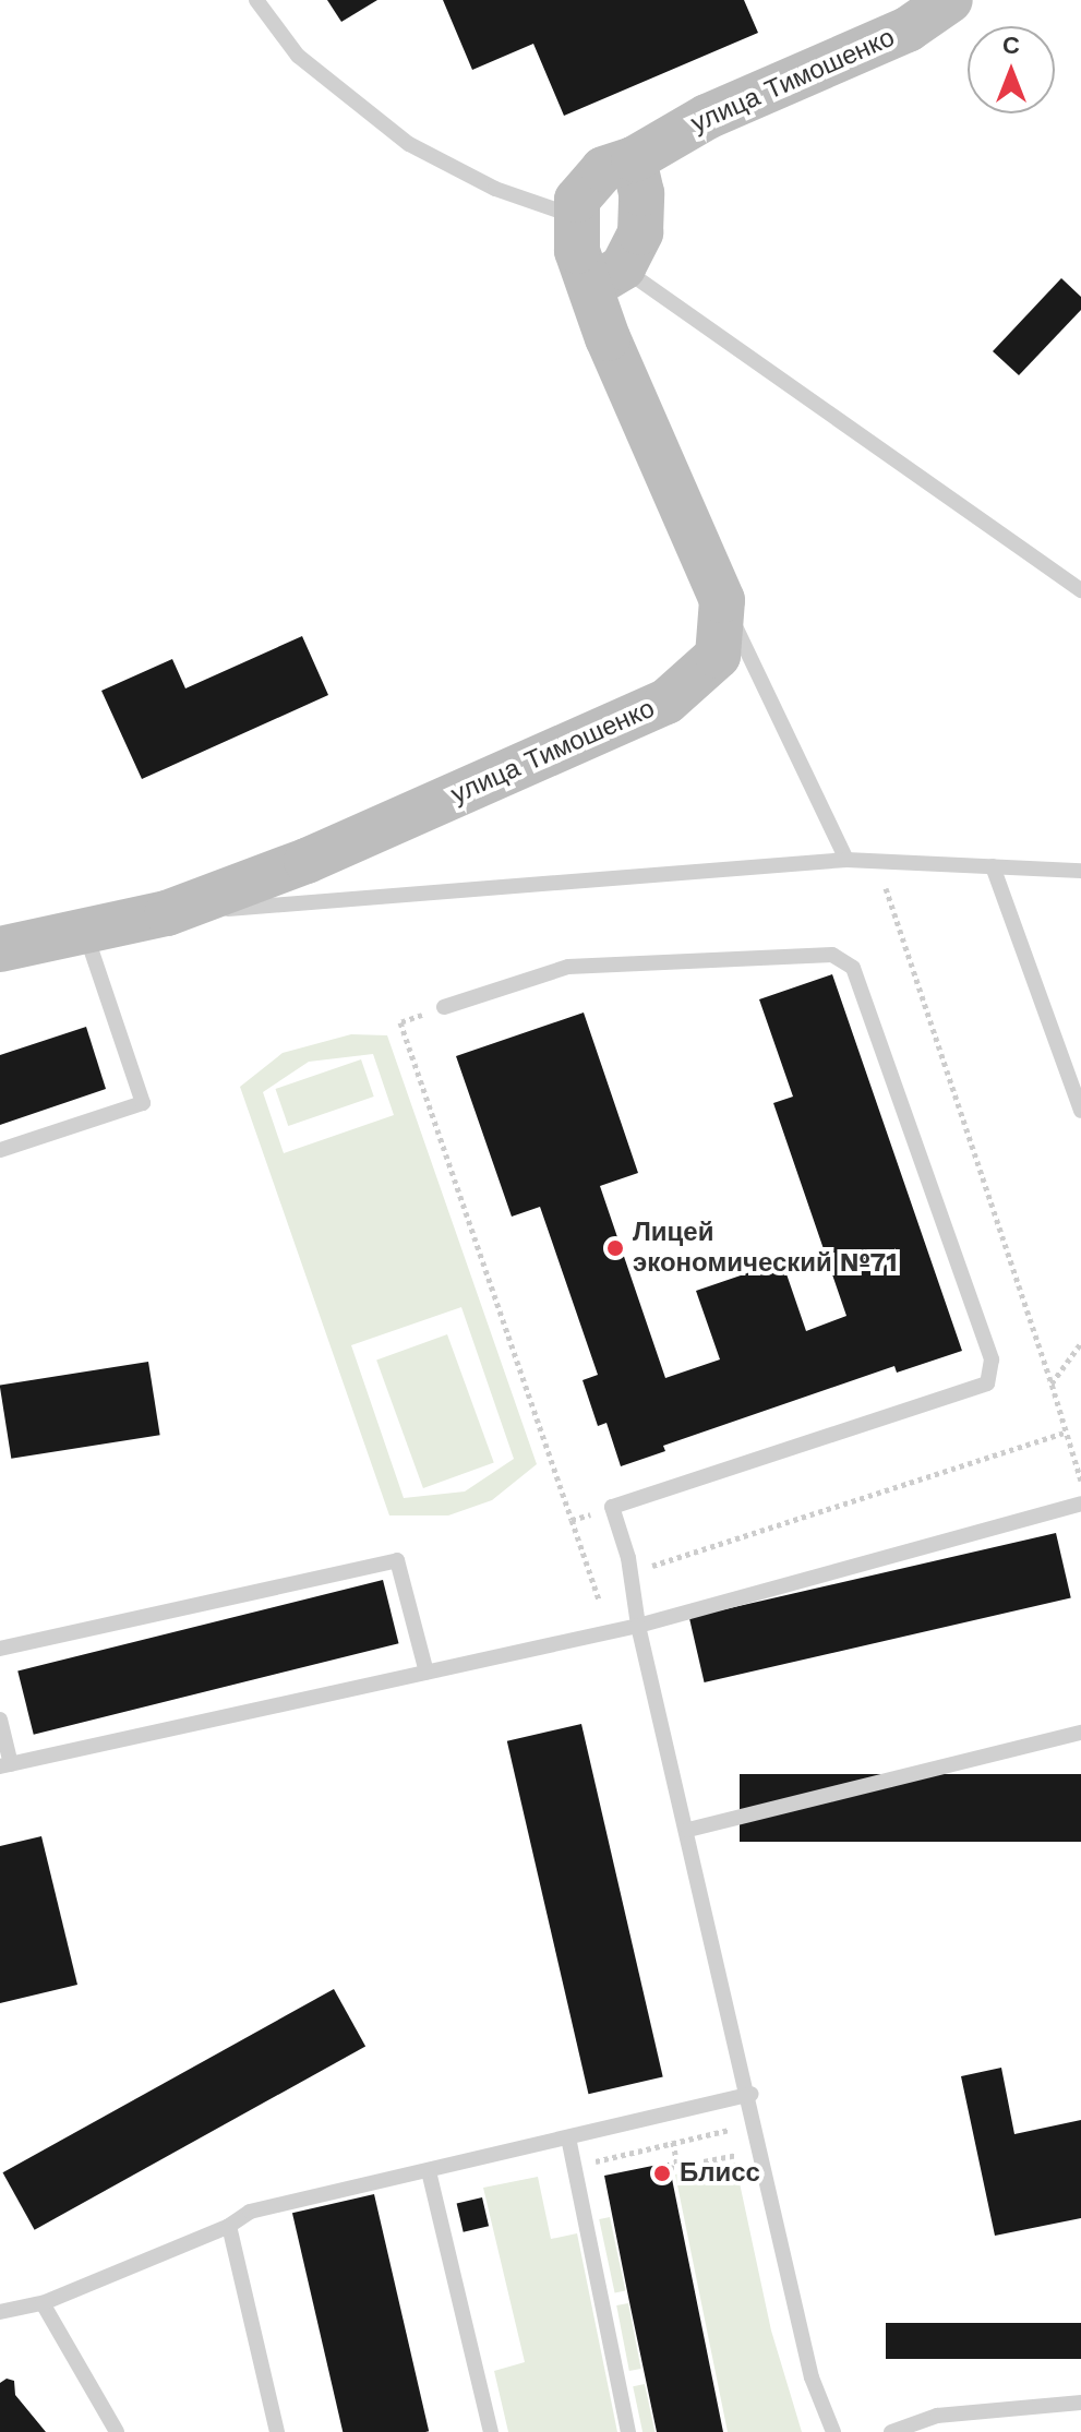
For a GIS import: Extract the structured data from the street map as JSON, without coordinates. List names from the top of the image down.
{
  "streets": {
    "street": ["улица Тимошенко"]
  },
  "places": ["Лицей экономический №71", "Блисс"],
  "north": "top"
}
